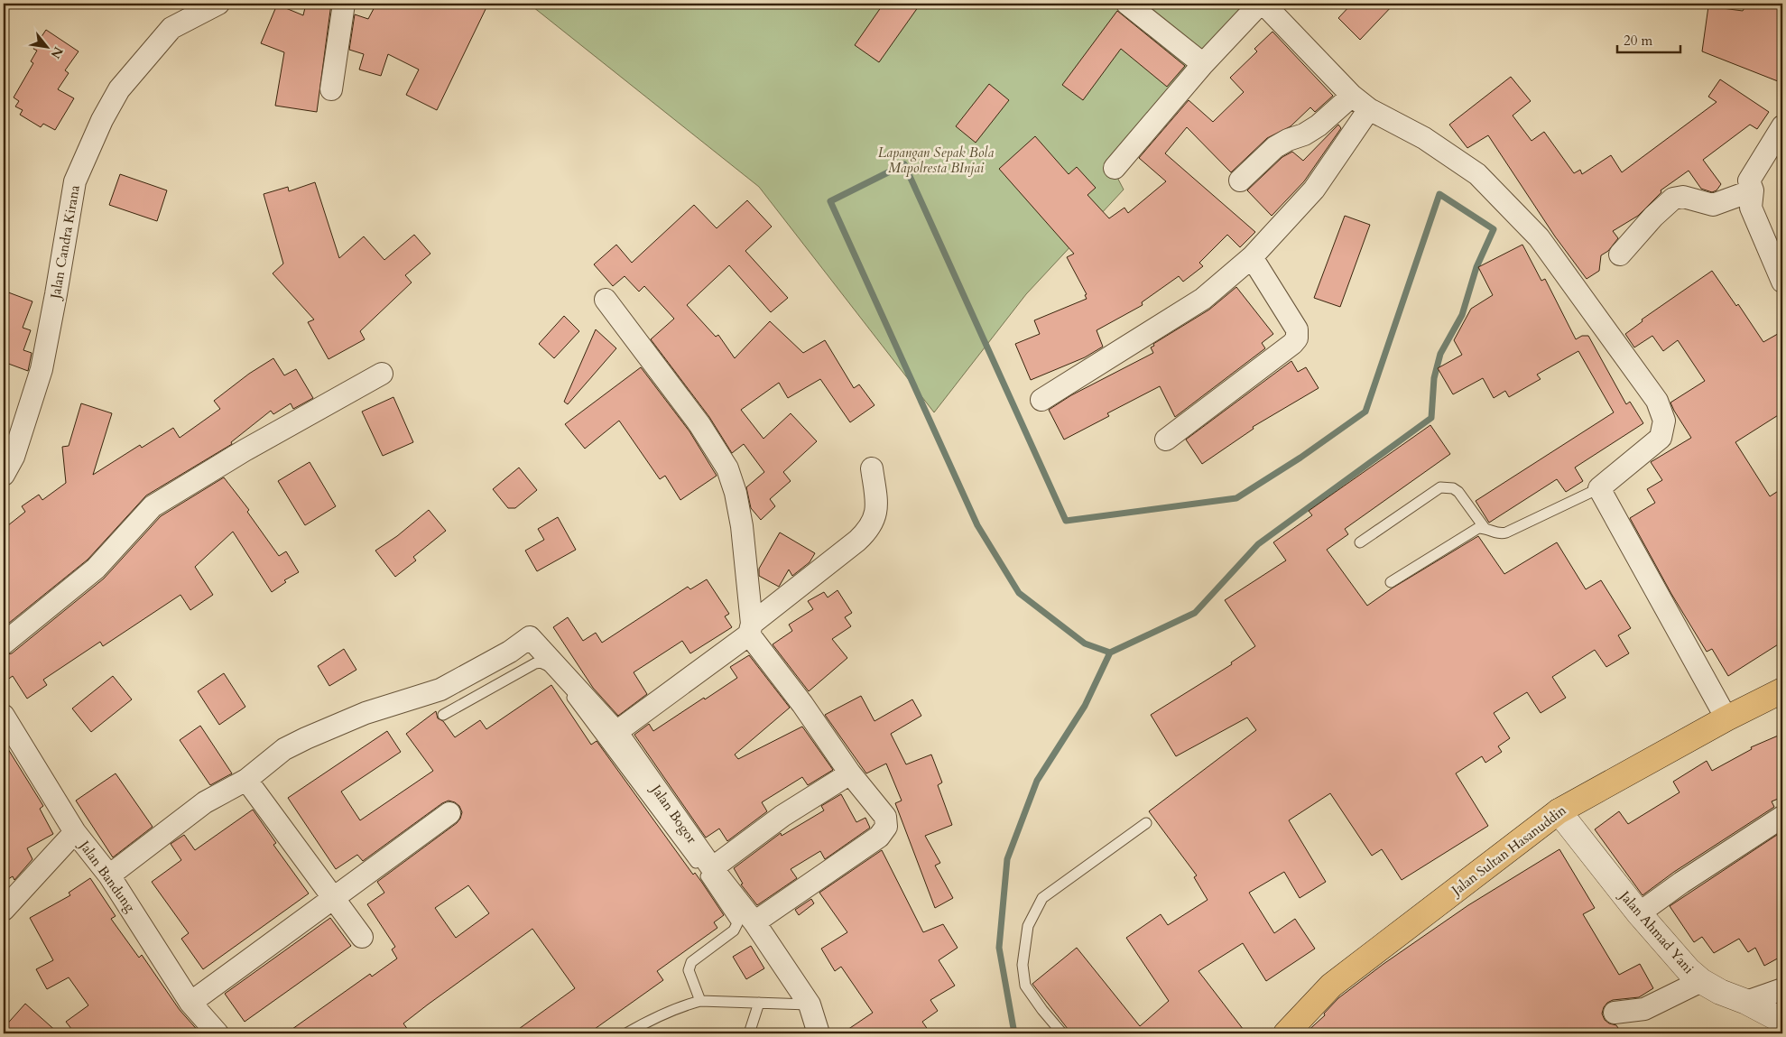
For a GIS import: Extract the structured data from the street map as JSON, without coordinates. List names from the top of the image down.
{
  "streets": {
    "main road": ["Jalan Sultan Hasanuddin"],
    "street": [
      "Jalan Candra Kirana",
      "Jalan Bogor",
      "Jalan Bandung",
      "Jalan Ahmad Yani"
    ]
  },
  "crossings": [
    ["Jalan Sultan Hasanuddin", "Jalan Ahmad Yani"]
  ],
  "parks": ["Lapangan Sepak Bola Mapolresta BInjai"],
  "scale_bar": "20 m",
  "north": "bottom right"
}
